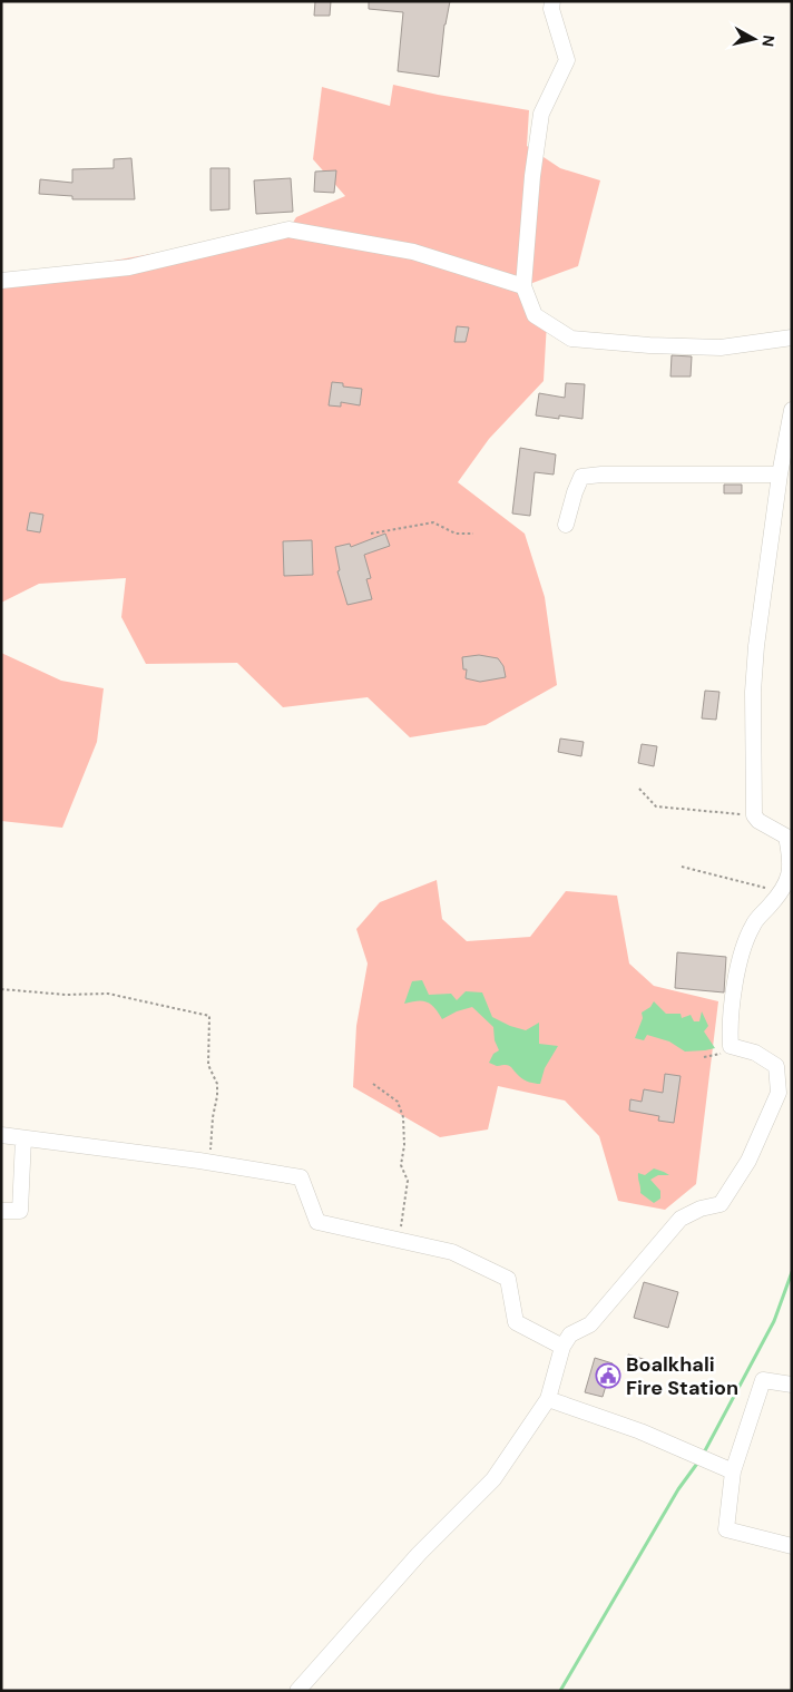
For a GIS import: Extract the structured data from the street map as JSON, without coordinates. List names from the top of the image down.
{
  "places": {
    "public building": ["Boalkhali Fire Station"]
  },
  "north": "right"
}
